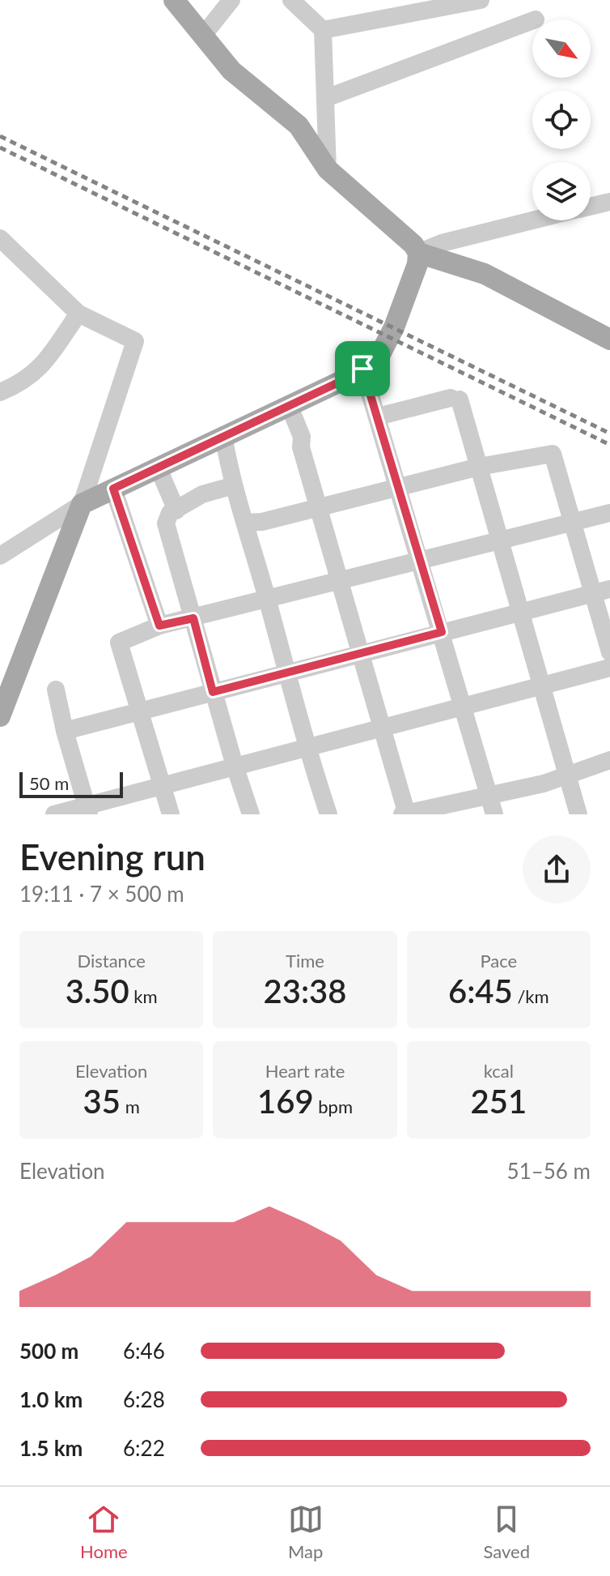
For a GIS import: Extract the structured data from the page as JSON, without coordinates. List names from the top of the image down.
{
  "scale_bar": "50 m",
  "north": "bottom right",
  "page": {
    "scale": "50 m",
    "heading": ["Evening run", "19:11 · 7 × 500 m"],
    "stats": [
      ["Distance", "3.50 km"],
      ["Time", "23:38"],
      ["Pace", "6:45 /km"],
      ["Elevation", "35 m"],
      ["Heart rate", "169 bpm"],
      ["kcal", "251"]
    ],
    "chart": ["Elevation", "51–56 m"],
    "list": [
      {
        "name": "500 m",
        "note": "6:46"
      },
      {
        "name": "1.0 km",
        "note": "6:28"
      },
      {
        "name": "1.5 km",
        "note": "6:22"
      }
    ],
    "tabs": ["Home", "Map", "Saved"]
  }
}
